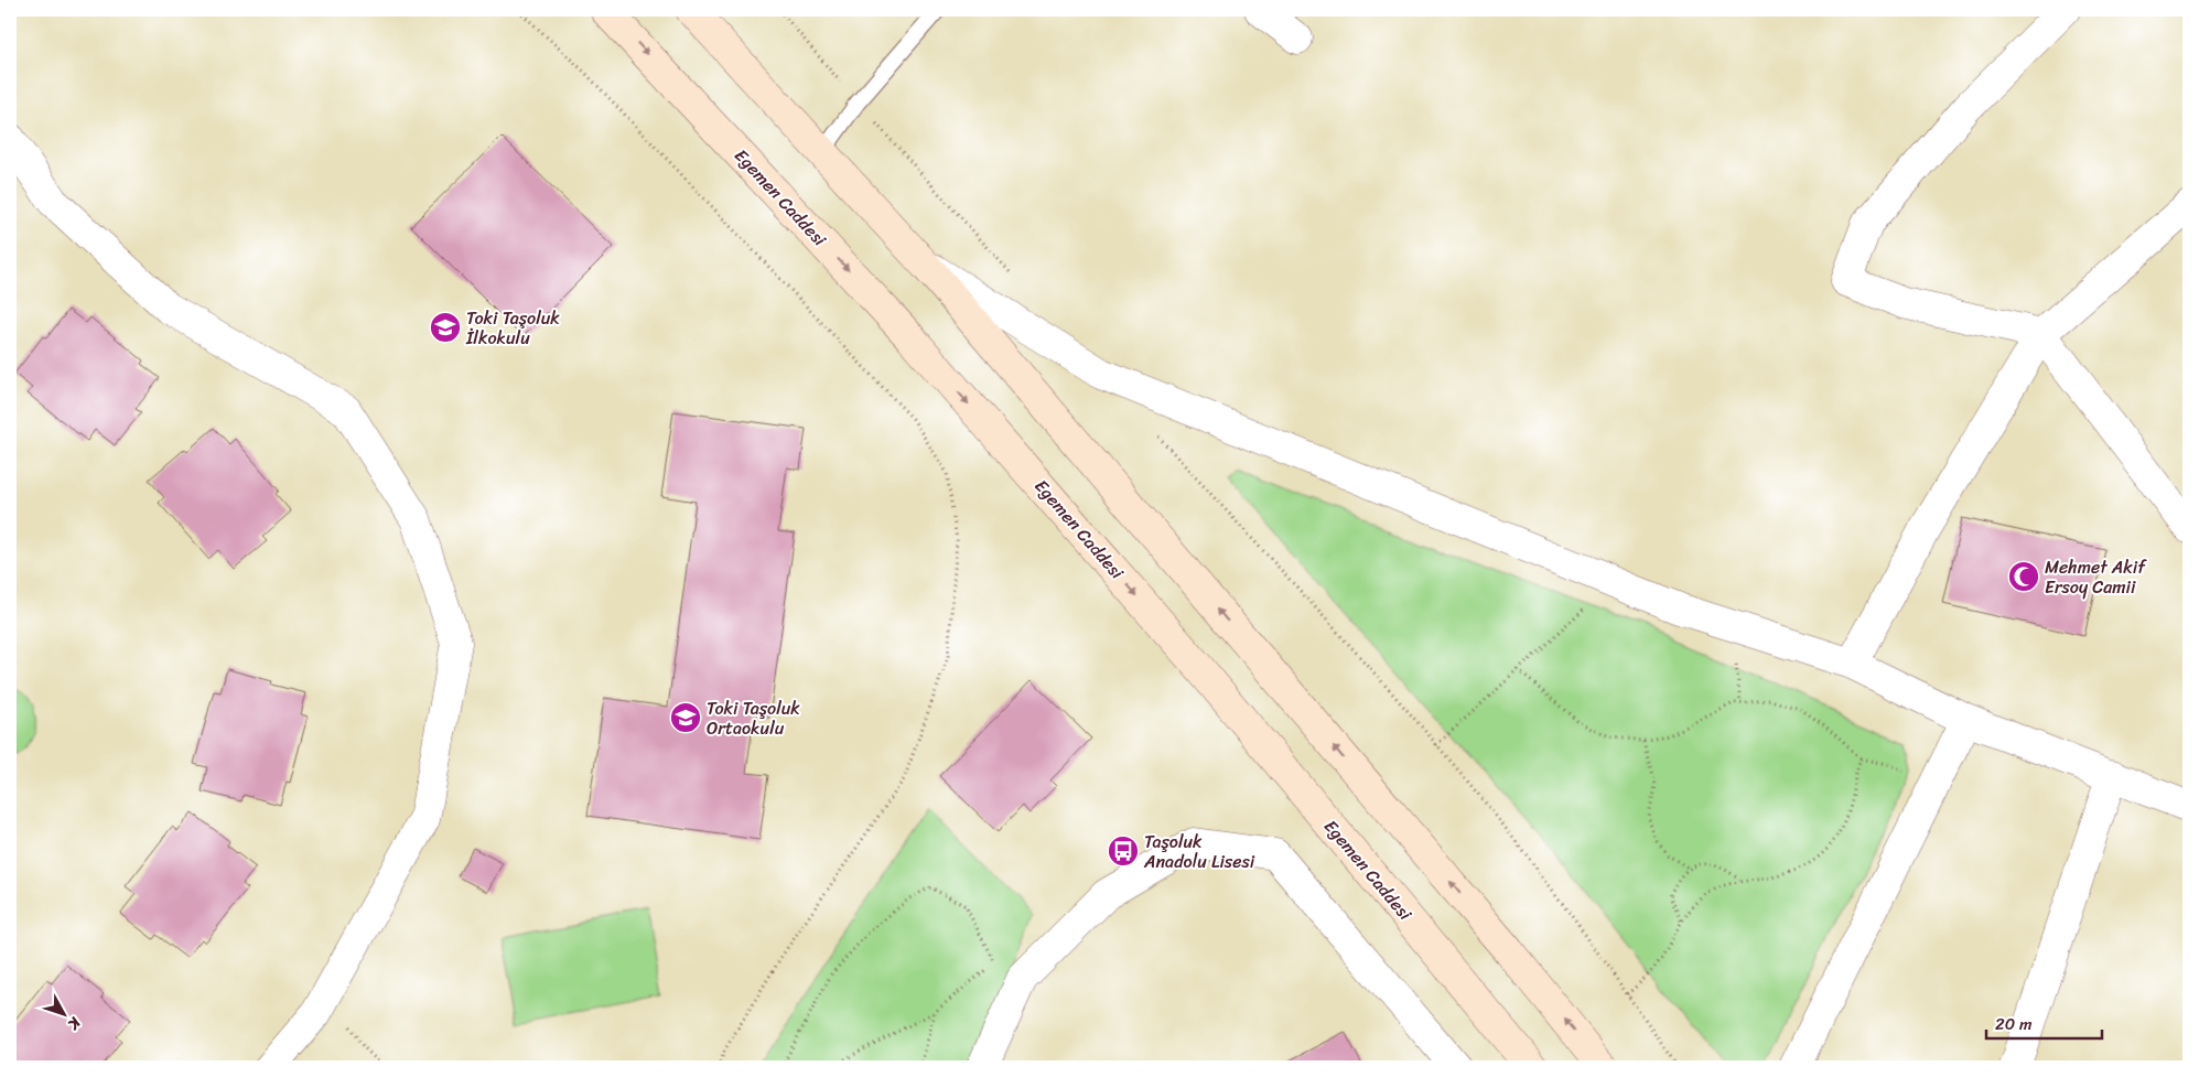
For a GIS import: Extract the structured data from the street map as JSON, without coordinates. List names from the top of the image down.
{
  "streets": {
    "main road": ["Egemen Caddesi"]
  },
  "places": {
    "school or university": ["Toki Taşoluk İlkokulu", "Toki Taşoluk Ortaokulu"],
    "mosque": ["Mehmet Akif Ersoy Camii"],
    "bus stop": ["Taşoluk Anadolu Lisesi"]
  },
  "scale_bar": "20 m",
  "north": "bottom right"
}
